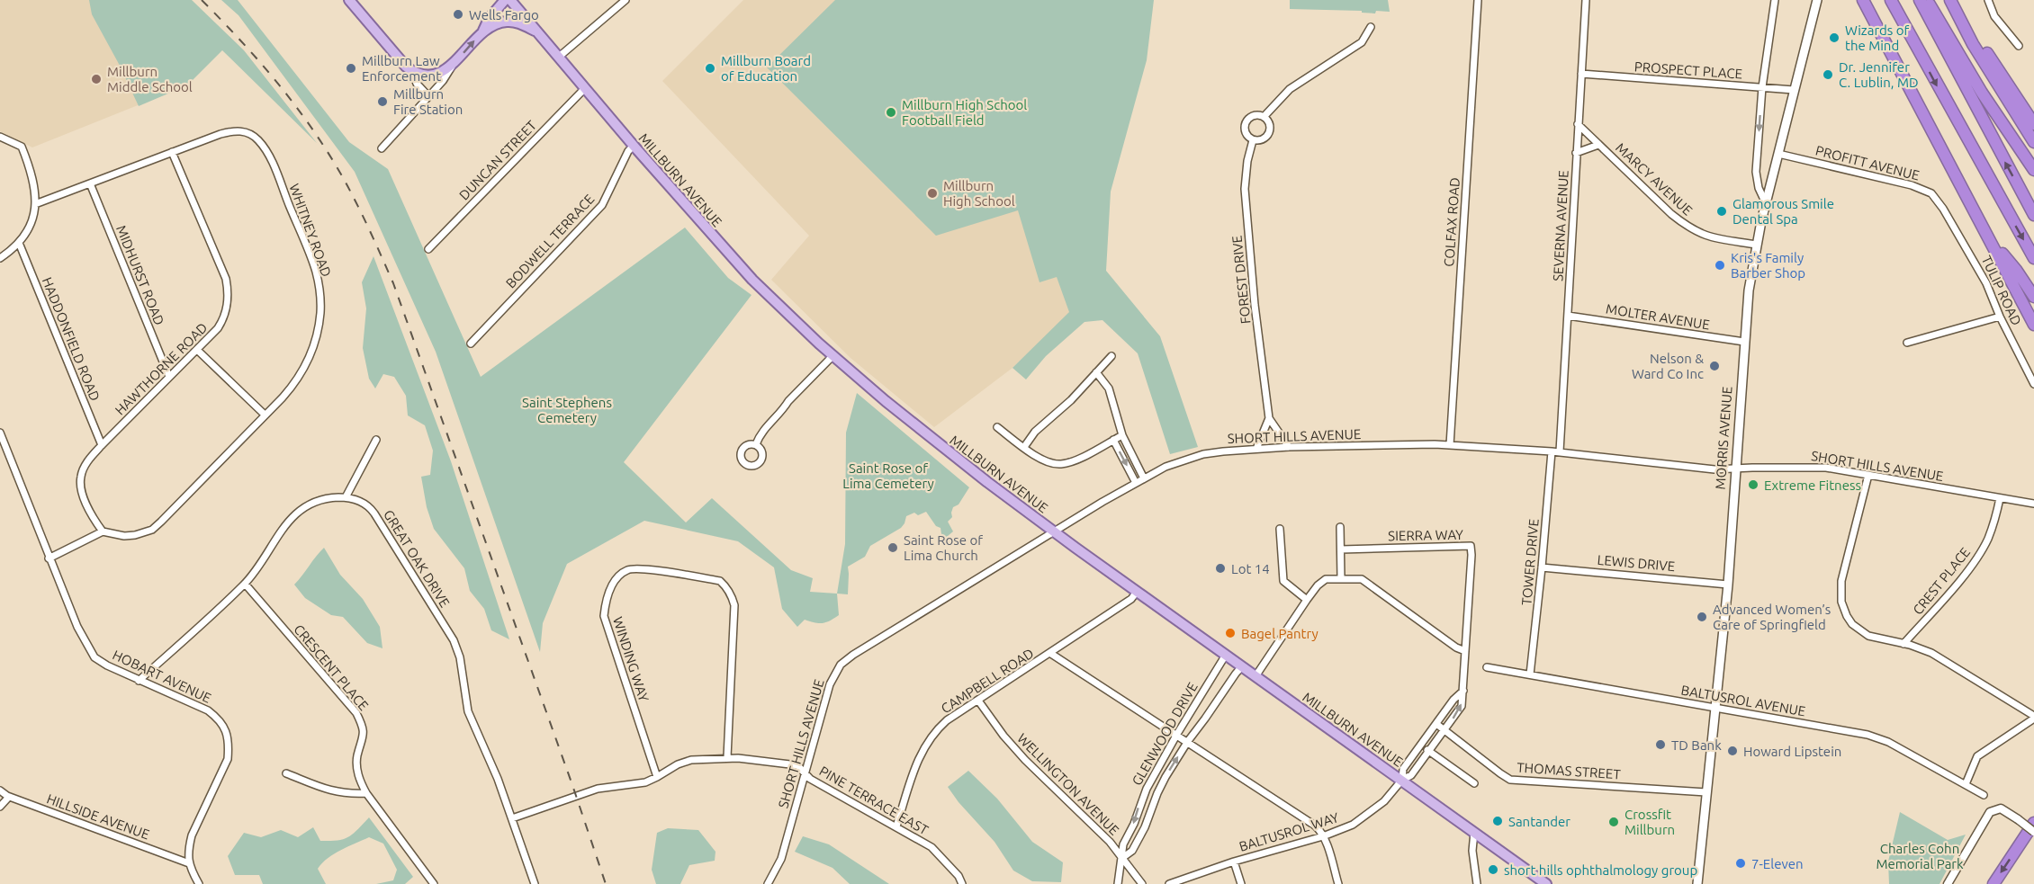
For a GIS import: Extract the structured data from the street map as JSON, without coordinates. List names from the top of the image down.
{
  "streets": {
    "main road": ["MILLBURN AVENUE", "MORRIS AVENUE"],
    "street": [
      "PROSPECT PLACE",
      "DUNCAN STREET",
      "PROFITT AVENUE",
      "MARCY AVENUE",
      "COLFAX ROAD",
      "SEVERNA AVENUE",
      "WHITNEY ROAD",
      "BODWELL TERRACE",
      "MIDHURST ROAD",
      "FOREST DRIVE",
      "TULIP ROAD",
      "MOLTER AVENUE",
      "HADDONFIELD ROAD",
      "HAWTHORNE ROAD",
      "SHORT HILLS AVENUE",
      "SIERRA WAY",
      "GREAT OAK DRIVE",
      "TOWER DRIVE",
      "LEWIS DRIVE",
      "CREST PLACE",
      "WINDING WAY",
      "CRESCENT PLACE",
      "HOBART AVENUE",
      "CAMPBELL ROAD",
      "BALTUSROL AVENUE",
      "GLENWOOD DRIVE",
      "THOMAS STREET",
      "WELLINGTON AVENUE",
      "PINE TERRACE EAST",
      "HILLSIDE AVENUE",
      "BALTUSROL WAY"
    ]
  },
  "crossings": [
    ["PROSPECT PLACE", "SEVERNA AVENUE"],
    ["PROSPECT PLACE", "MORRIS AVENUE"],
    ["DUNCAN STREET", "MILLBURN AVENUE"],
    ["PROFITT AVENUE", "TULIP ROAD"],
    ["PROFITT AVENUE", "MORRIS AVENUE"],
    ["MARCY AVENUE", "SEVERNA AVENUE"],
    ["MARCY AVENUE", "MORRIS AVENUE"],
    ["MILLBURN AVENUE", "BODWELL TERRACE"],
    ["MILLBURN AVENUE", "SHORT HILLS AVENUE"],
    ["MILLBURN AVENUE", "CAMPBELL ROAD"],
    ["MILLBURN AVENUE", "GLENWOOD DRIVE"],
    ["MILLBURN AVENUE", "BALTUSROL WAY"],
    ["COLFAX ROAD", "SHORT HILLS AVENUE"],
    ["SEVERNA AVENUE", "MOLTER AVENUE"],
    ["SEVERNA AVENUE", "SHORT HILLS AVENUE"],
    ["WHITNEY ROAD", "MIDHURST ROAD"],
    ["WHITNEY ROAD", "HAWTHORNE ROAD"],
    ["MIDHURST ROAD", "HAWTHORNE ROAD"],
    ["FOREST DRIVE", "SHORT HILLS AVENUE"],
    ["MOLTER AVENUE", "MORRIS AVENUE"],
    ["HADDONFIELD ROAD", "HAWTHORNE ROAD"],
    ["SHORT HILLS AVENUE", "MORRIS AVENUE"],
    ["SHORT HILLS AVENUE", "TOWER DRIVE"],
    ["SHORT HILLS AVENUE", "CREST PLACE"],
    ["SHORT HILLS AVENUE", "PINE TERRACE EAST"],
    ["MORRIS AVENUE", "LEWIS DRIVE"],
    ["MORRIS AVENUE", "BALTUSROL AVENUE"],
    ["MORRIS AVENUE", "THOMAS STREET"],
    ["GREAT OAK DRIVE", "PINE TERRACE EAST"],
    ["TOWER DRIVE", "LEWIS DRIVE"],
    ["TOWER DRIVE", "BALTUSROL AVENUE"],
    ["WINDING WAY", "PINE TERRACE EAST"],
    ["HOBART AVENUE", "HILLSIDE AVENUE"],
    ["CAMPBELL ROAD", "WELLINGTON AVENUE"],
    ["CAMPBELL ROAD", "PINE TERRACE EAST"],
    ["GLENWOOD DRIVE", "WELLINGTON AVENUE"]
  ],
  "parks": ["Saint Stephens Cemetery", "Saint Rose of Lima Cemetery", "Charles Cohn Memorial Park"],
  "places": [
    "Wells Fargo",
    "Wizards of the Mind",
    "Millburn Law Enforcement",
    "Millburn Board of Education",
    "Dr. Jennifer C. Lublin, MD",
    "Millburn Middle School",
    "Millburn Fire Station",
    "Millburn High School Football Field",
    "Millburn High School",
    "Glamorous Smile Dental Spa",
    "Kris's Family Barber Shop",
    "Nelson & Ward Co Inc",
    "Extreme Fitness",
    "Saint Rose of Lima Church",
    "Lot 14",
    "Advanced Women’s Care of Springfield",
    "Bagel Pantry",
    "TD Bank",
    "Howard Lipstein",
    "Santander",
    "Crossfit Millburn",
    "7-Eleven",
    "short hills ophthalmology group"
  ]
}
